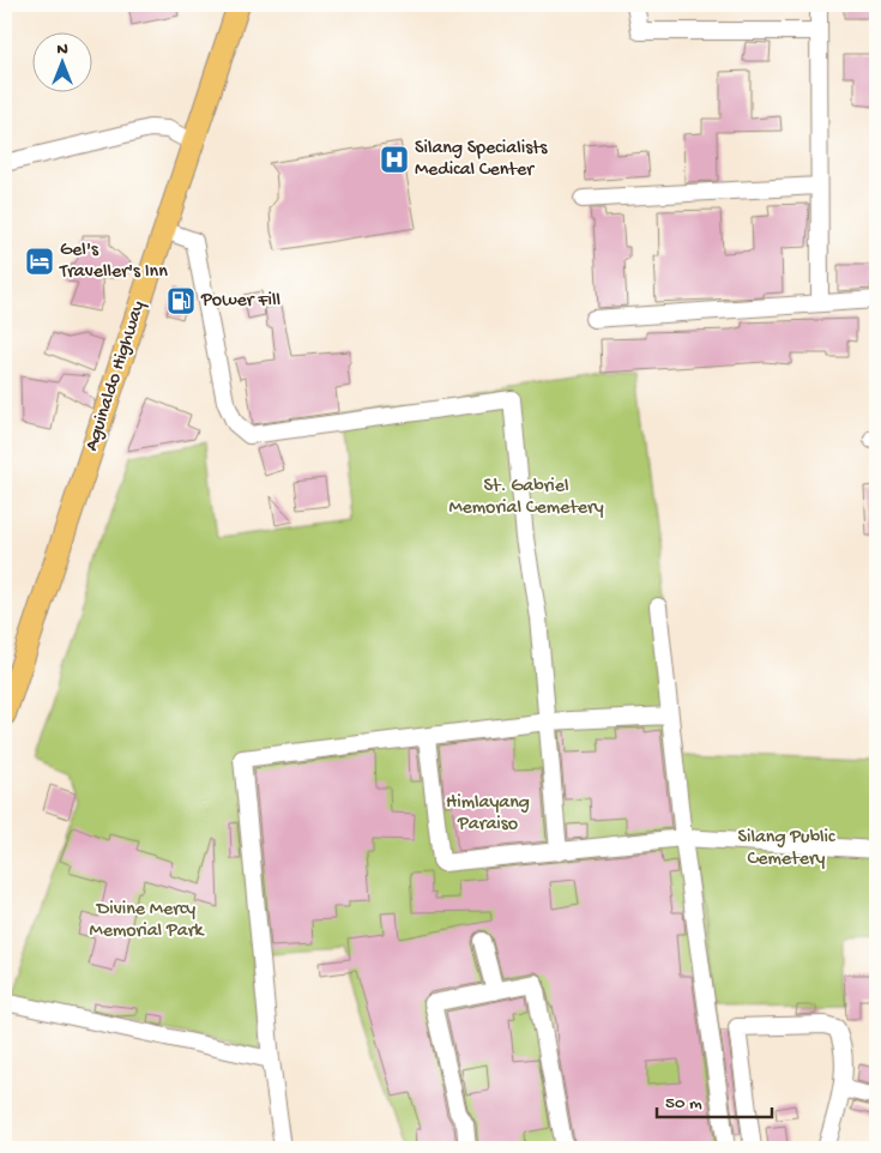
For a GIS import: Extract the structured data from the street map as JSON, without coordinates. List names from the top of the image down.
{
  "streets": {
    "main road": ["Aguinaldo Highway"]
  },
  "parks": [
    "St. Gabriel Memorial Cemetery",
    "Himlayang Paraiso",
    "Silang Public Cemetery",
    "Divine Mercy Memorial Park"
  ],
  "places": {
    "hospital": ["Silang Specialists Medical Center"],
    "hotel": ["Gel's Traveller's Inn"],
    "fuel station": ["Power Fill"]
  },
  "scale_bar": "50 m",
  "north": "top"
}
